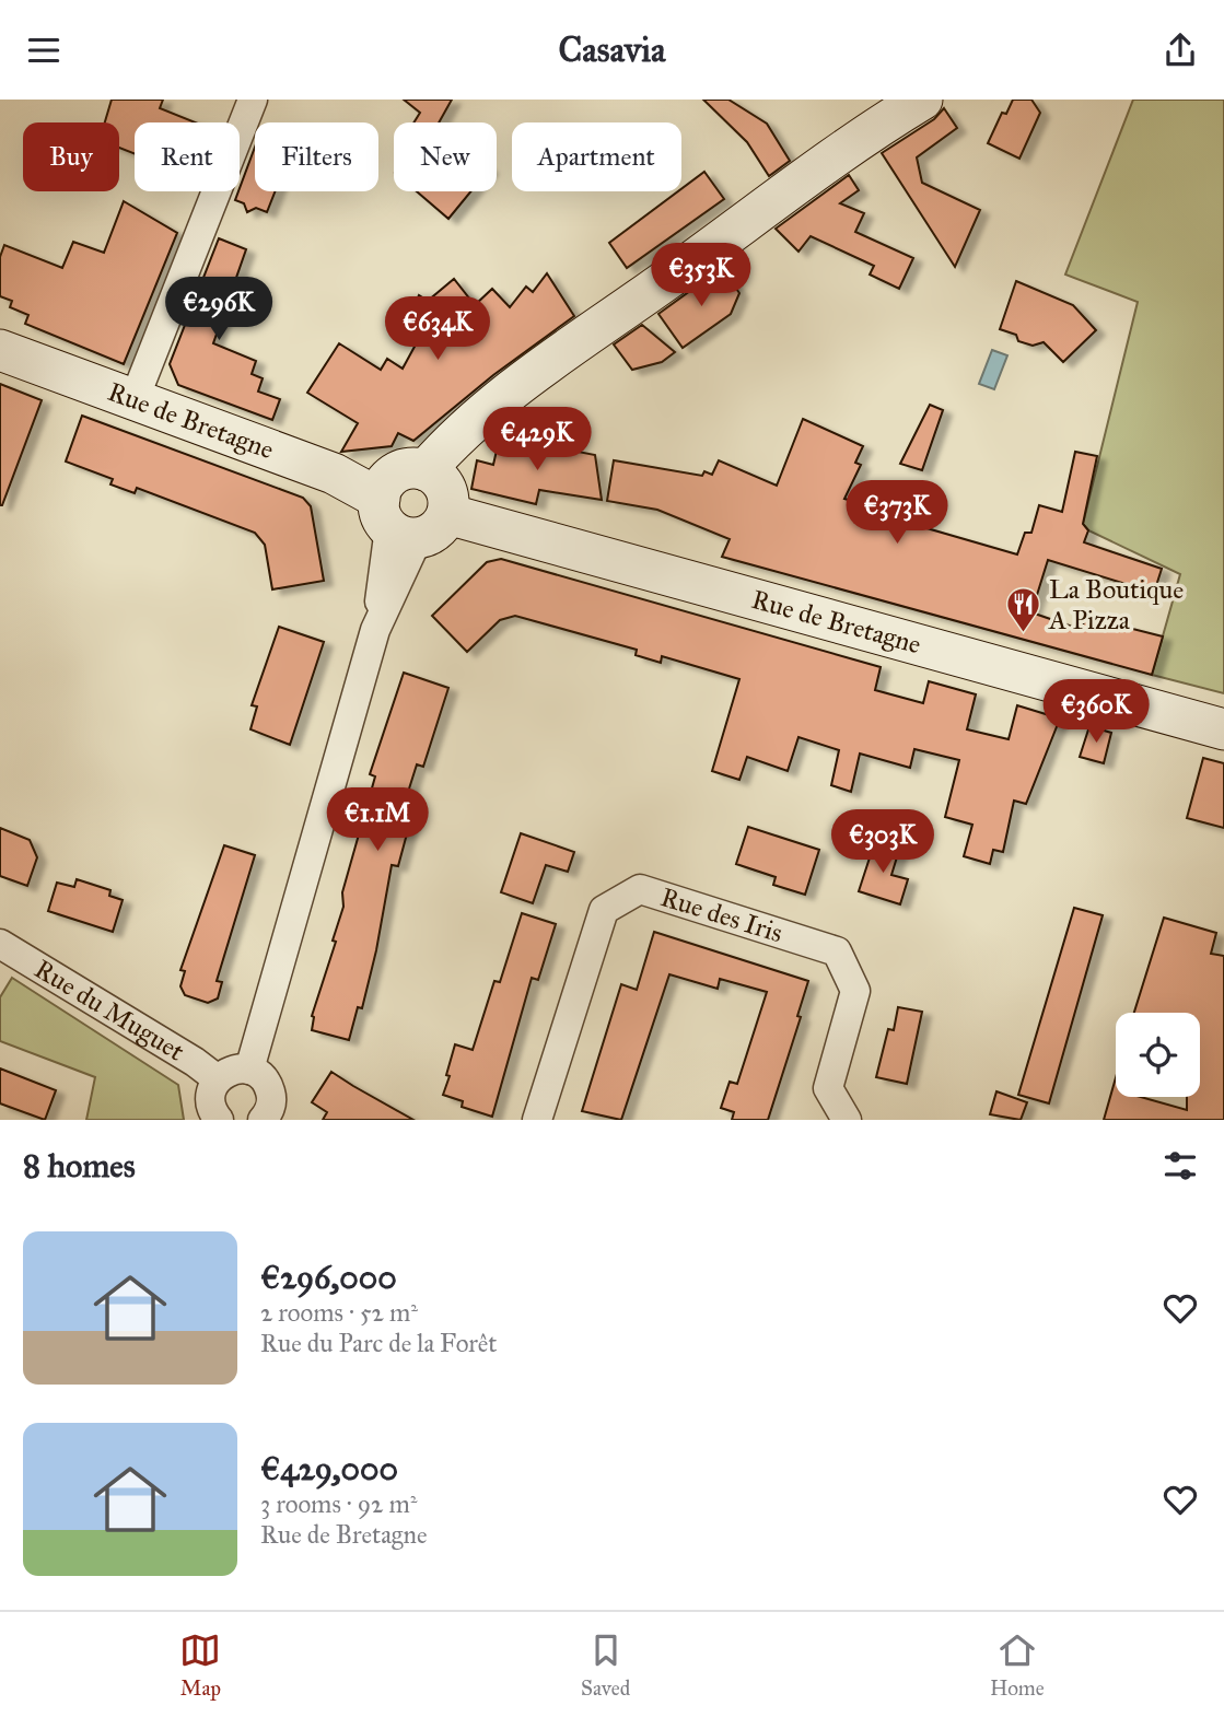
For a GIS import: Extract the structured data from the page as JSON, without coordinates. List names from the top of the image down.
{
  "streets": {
    "main road": ["Rue de Bretagne"],
    "street": ["Rue des Iris", "Rue du Muguet"]
  },
  "places": {
    "restaurant": ["La Boutique A Pizza"]
  },
  "page": {
    "header": "Casavia",
    "chip": [
      "Buy",
      "Rent",
      "Filters",
      "New",
      "Apartment"
    ],
    "price": [
      "€353K",
      "€296K",
      "€634K",
      "€429K",
      "€373K",
      "€360K",
      "€1.1M",
      "€303K"
    ],
    "heading": "8 homes",
    "list": [
      {
        "name": "€296,000",
        "note": "2 rooms · 52 m² · Rue du Parc de la Forêt"
      },
      {
        "name": "€429,000",
        "note": "3 rooms · 92 m² · Rue de Bretagne"
      }
    ],
    "tabs": ["Map", "Saved", "Home"]
  }
}
